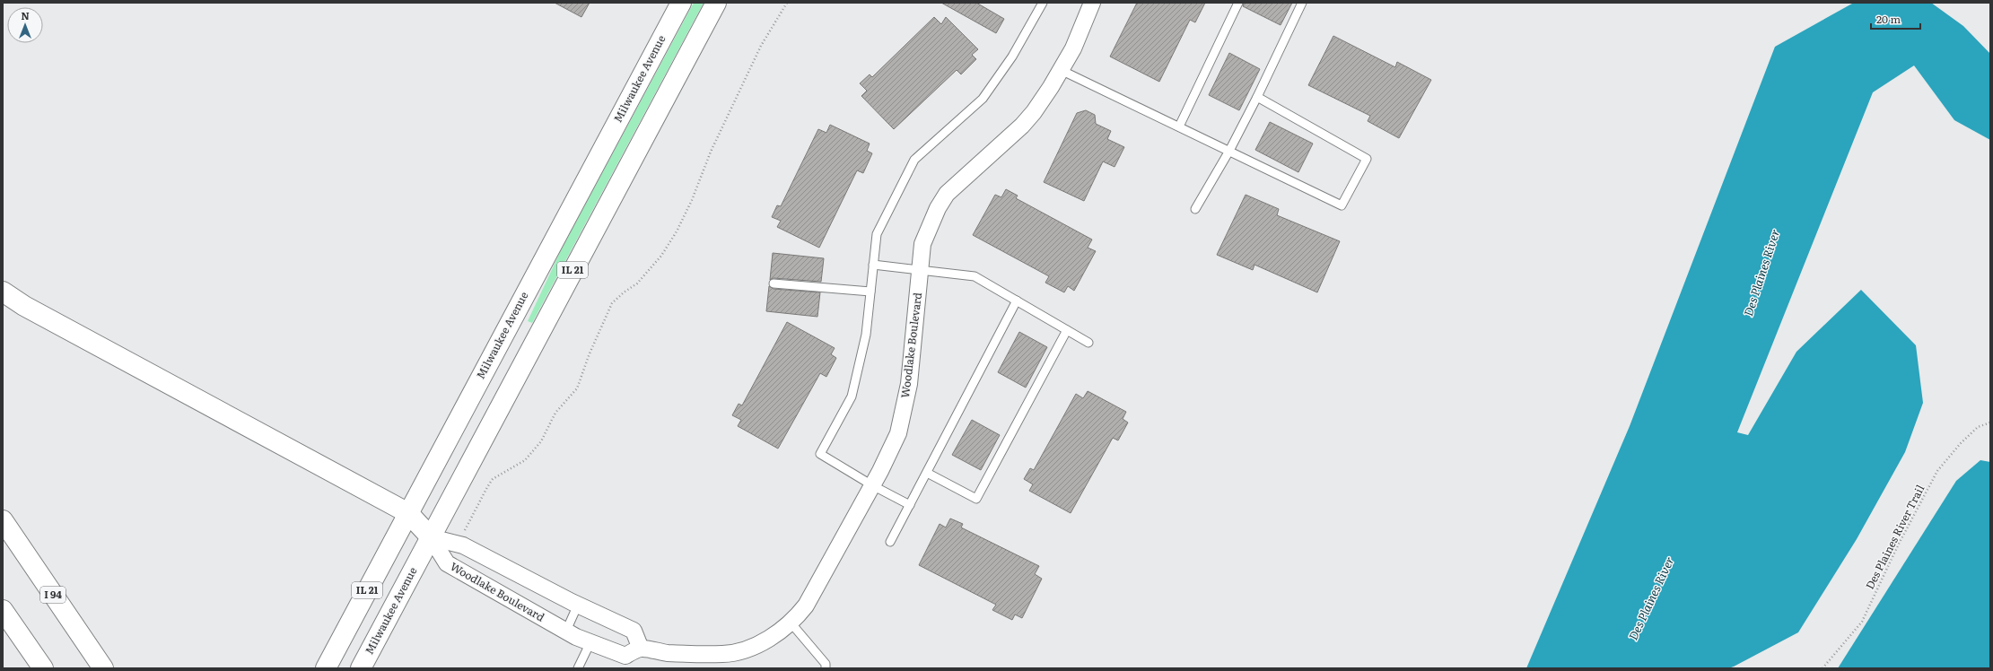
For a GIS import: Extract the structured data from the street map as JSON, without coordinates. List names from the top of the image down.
{
  "streets": {
    "main road": ["Milwaukee Avenue", "IL 21", "I 94"],
    "street": ["Woodlake Boulevard"],
    "path": ["Des Plaines River Trail"]
  },
  "crossings": [
    ["Milwaukee Avenue", "Woodlake Boulevard"]
  ],
  "water": ["Des Plaines River"],
  "scale_bar": "20 m",
  "north": "top"
}
